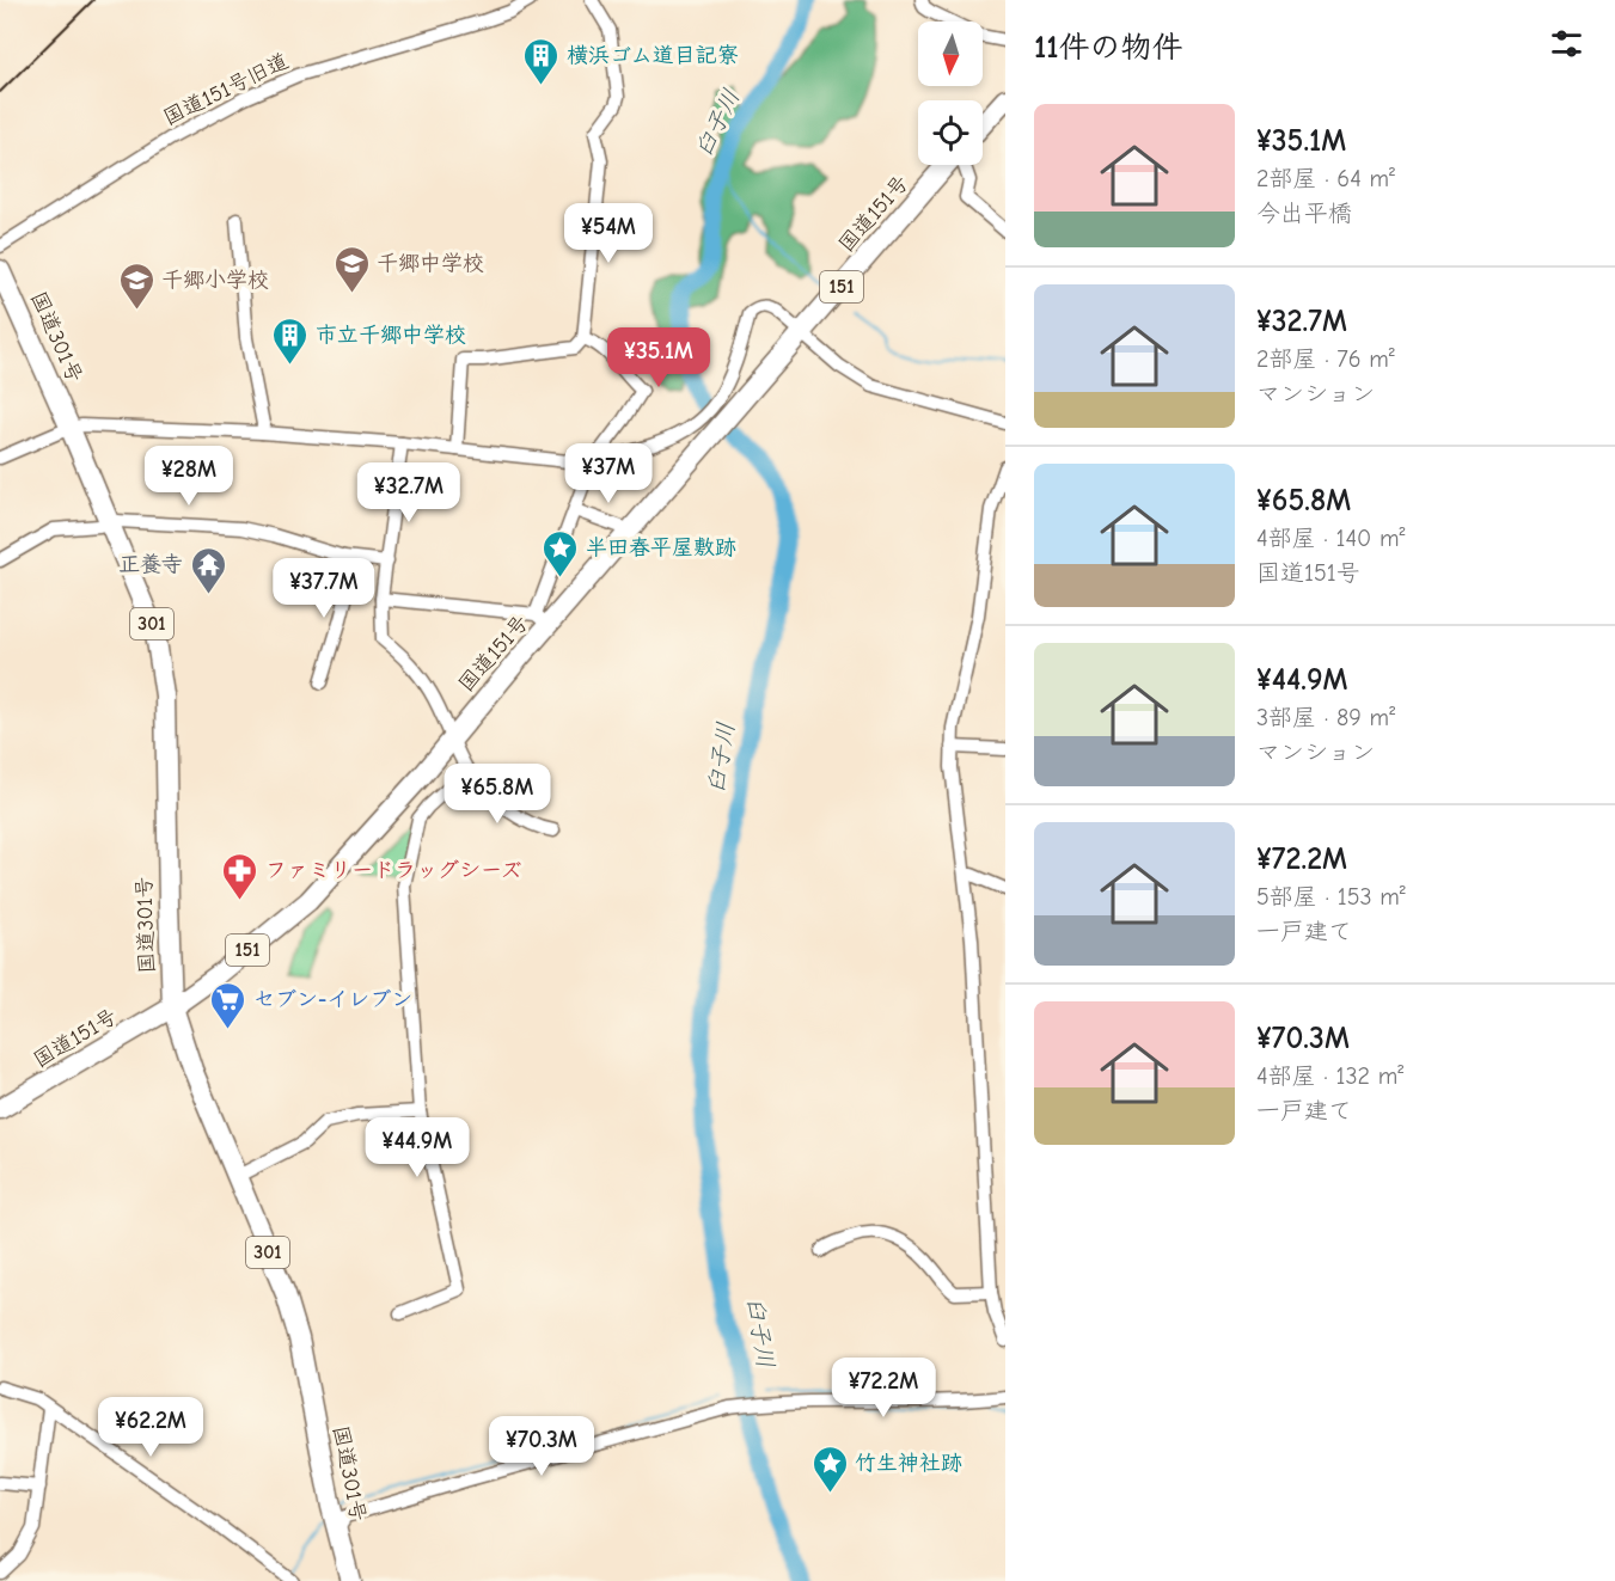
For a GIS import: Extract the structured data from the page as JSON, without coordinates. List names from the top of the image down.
{
  "streets": {
    "highway": [
      "国道151号",
      "151",
      "国道301号",
      "301"
    ],
    "street": ["国道151号旧道"]
  },
  "crossings": [
    ["国道151号", "国道301号"]
  ],
  "water": ["臼子川"],
  "places": {
    "building": ["横浜ゴム道目記寮", "市立千郷中学校"],
    "school or university": ["千郷中学校", "千郷小学校"],
    "place": ["半田春平屋敷跡", "竹生神社跡"],
    "temple": ["正養寺"],
    "pharmacy": ["ファミリードラッグシーズ"],
    "supermarket": ["セブン-イレブン"]
  },
  "north": "bottom",
  "page": {
    "heading": "11件の物件",
    "list": [
      {
        "name": "¥35.1M",
        "note": "2部屋 · 64 m² · 今出平橋"
      },
      {
        "name": "¥32.7M",
        "note": "2部屋 · 76 m² · マンション"
      },
      {
        "name": "¥65.8M",
        "note": "4部屋 · 140 m² · 国道151号"
      },
      {
        "name": "¥44.9M",
        "note": "3部屋 · 89 m² · マンション"
      },
      {
        "name": "¥72.2M",
        "note": "5部屋 · 153 m² · 一戸建て"
      },
      {
        "name": "¥70.3M",
        "note": "4部屋 · 132 m² · 一戸建て"
      }
    ],
    "price": [
      "¥54M",
      "¥35.1M",
      "¥37M",
      "¥28M",
      "¥32.7M",
      "¥37.7M",
      "¥65.8M",
      "¥44.9M",
      "¥72.2M",
      "¥62.2M",
      "¥70.3M"
    ]
  }
}
